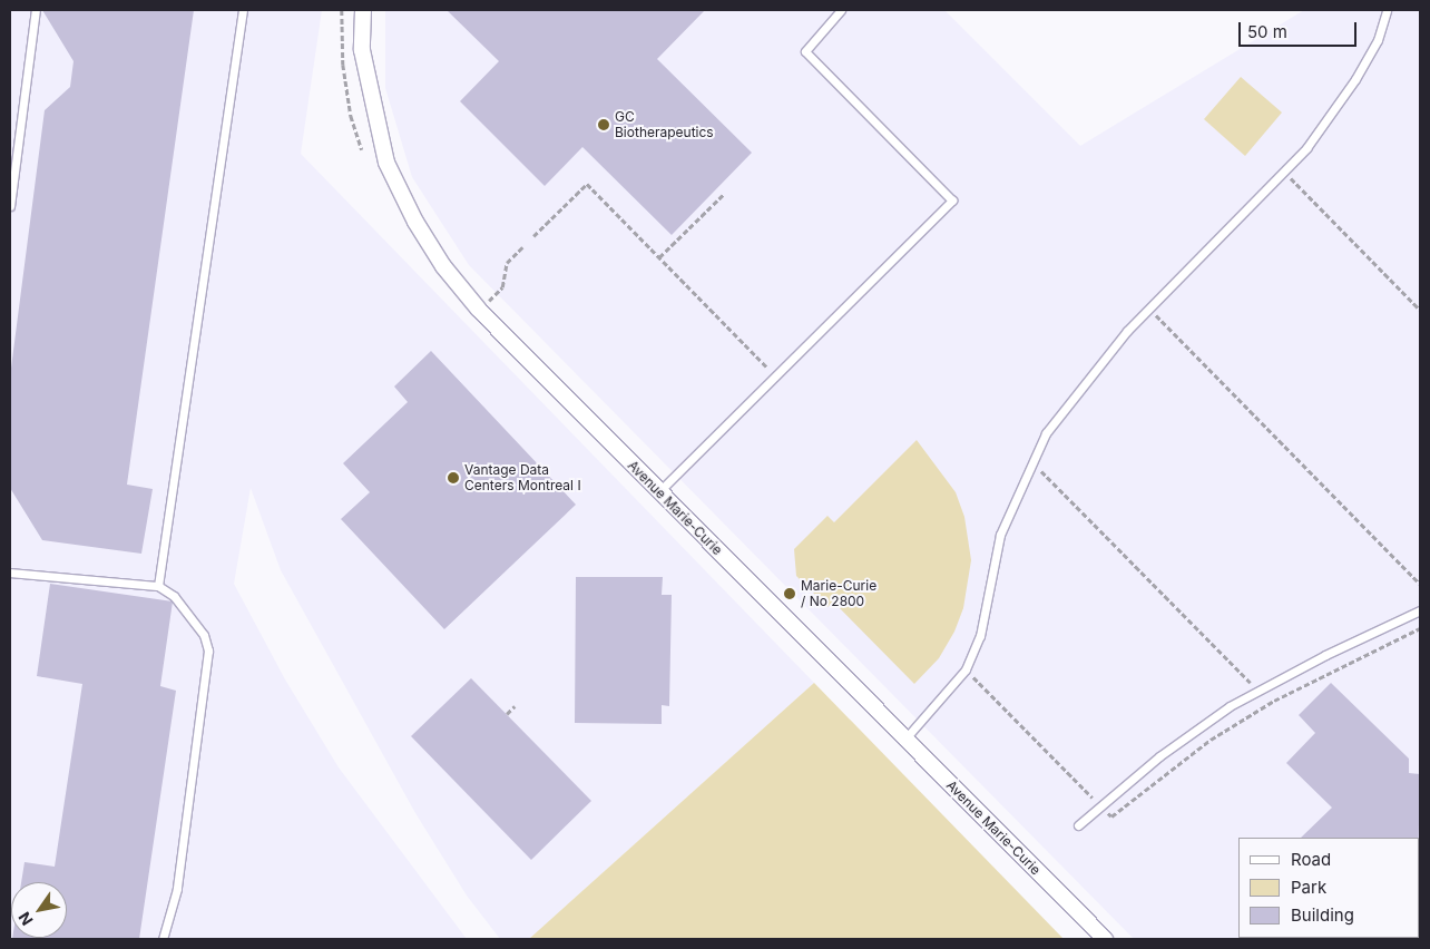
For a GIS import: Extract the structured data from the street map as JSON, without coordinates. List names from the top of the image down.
{
  "streets": {
    "street": ["Avenue Marie-Curie"]
  },
  "places": ["GC Biotherapeutics", "Vantage Data Centers Montreal I", "Marie-Curie / No 2800"],
  "legend": ["Road", "Park", "Building"],
  "scale_bar": "50 m",
  "north": "bottom left"
}
